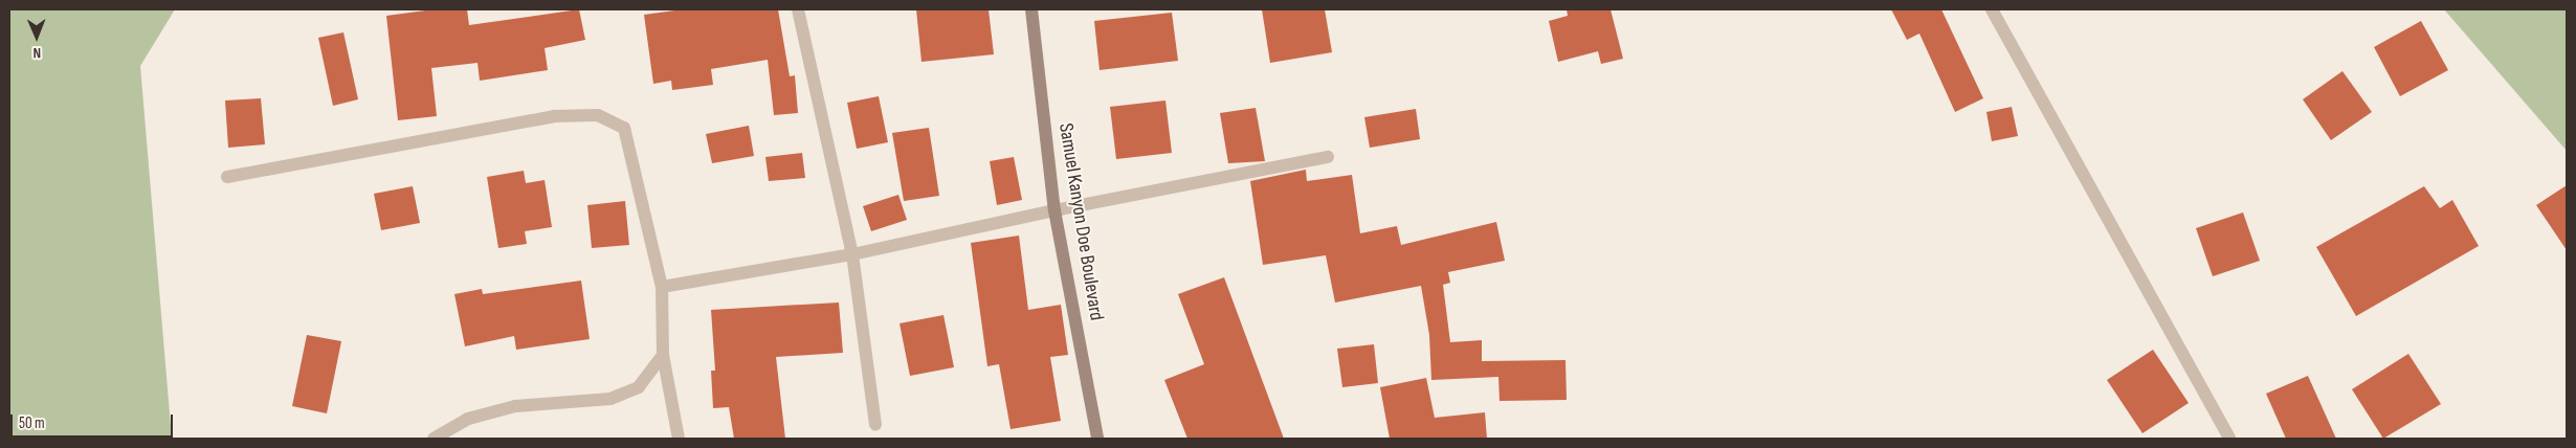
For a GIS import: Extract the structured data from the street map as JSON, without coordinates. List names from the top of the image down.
{
  "streets": {
    "street": ["Samuel Kanyon Doe Boulevard"]
  },
  "scale_bar": "50 m",
  "north": "bottom"
}
